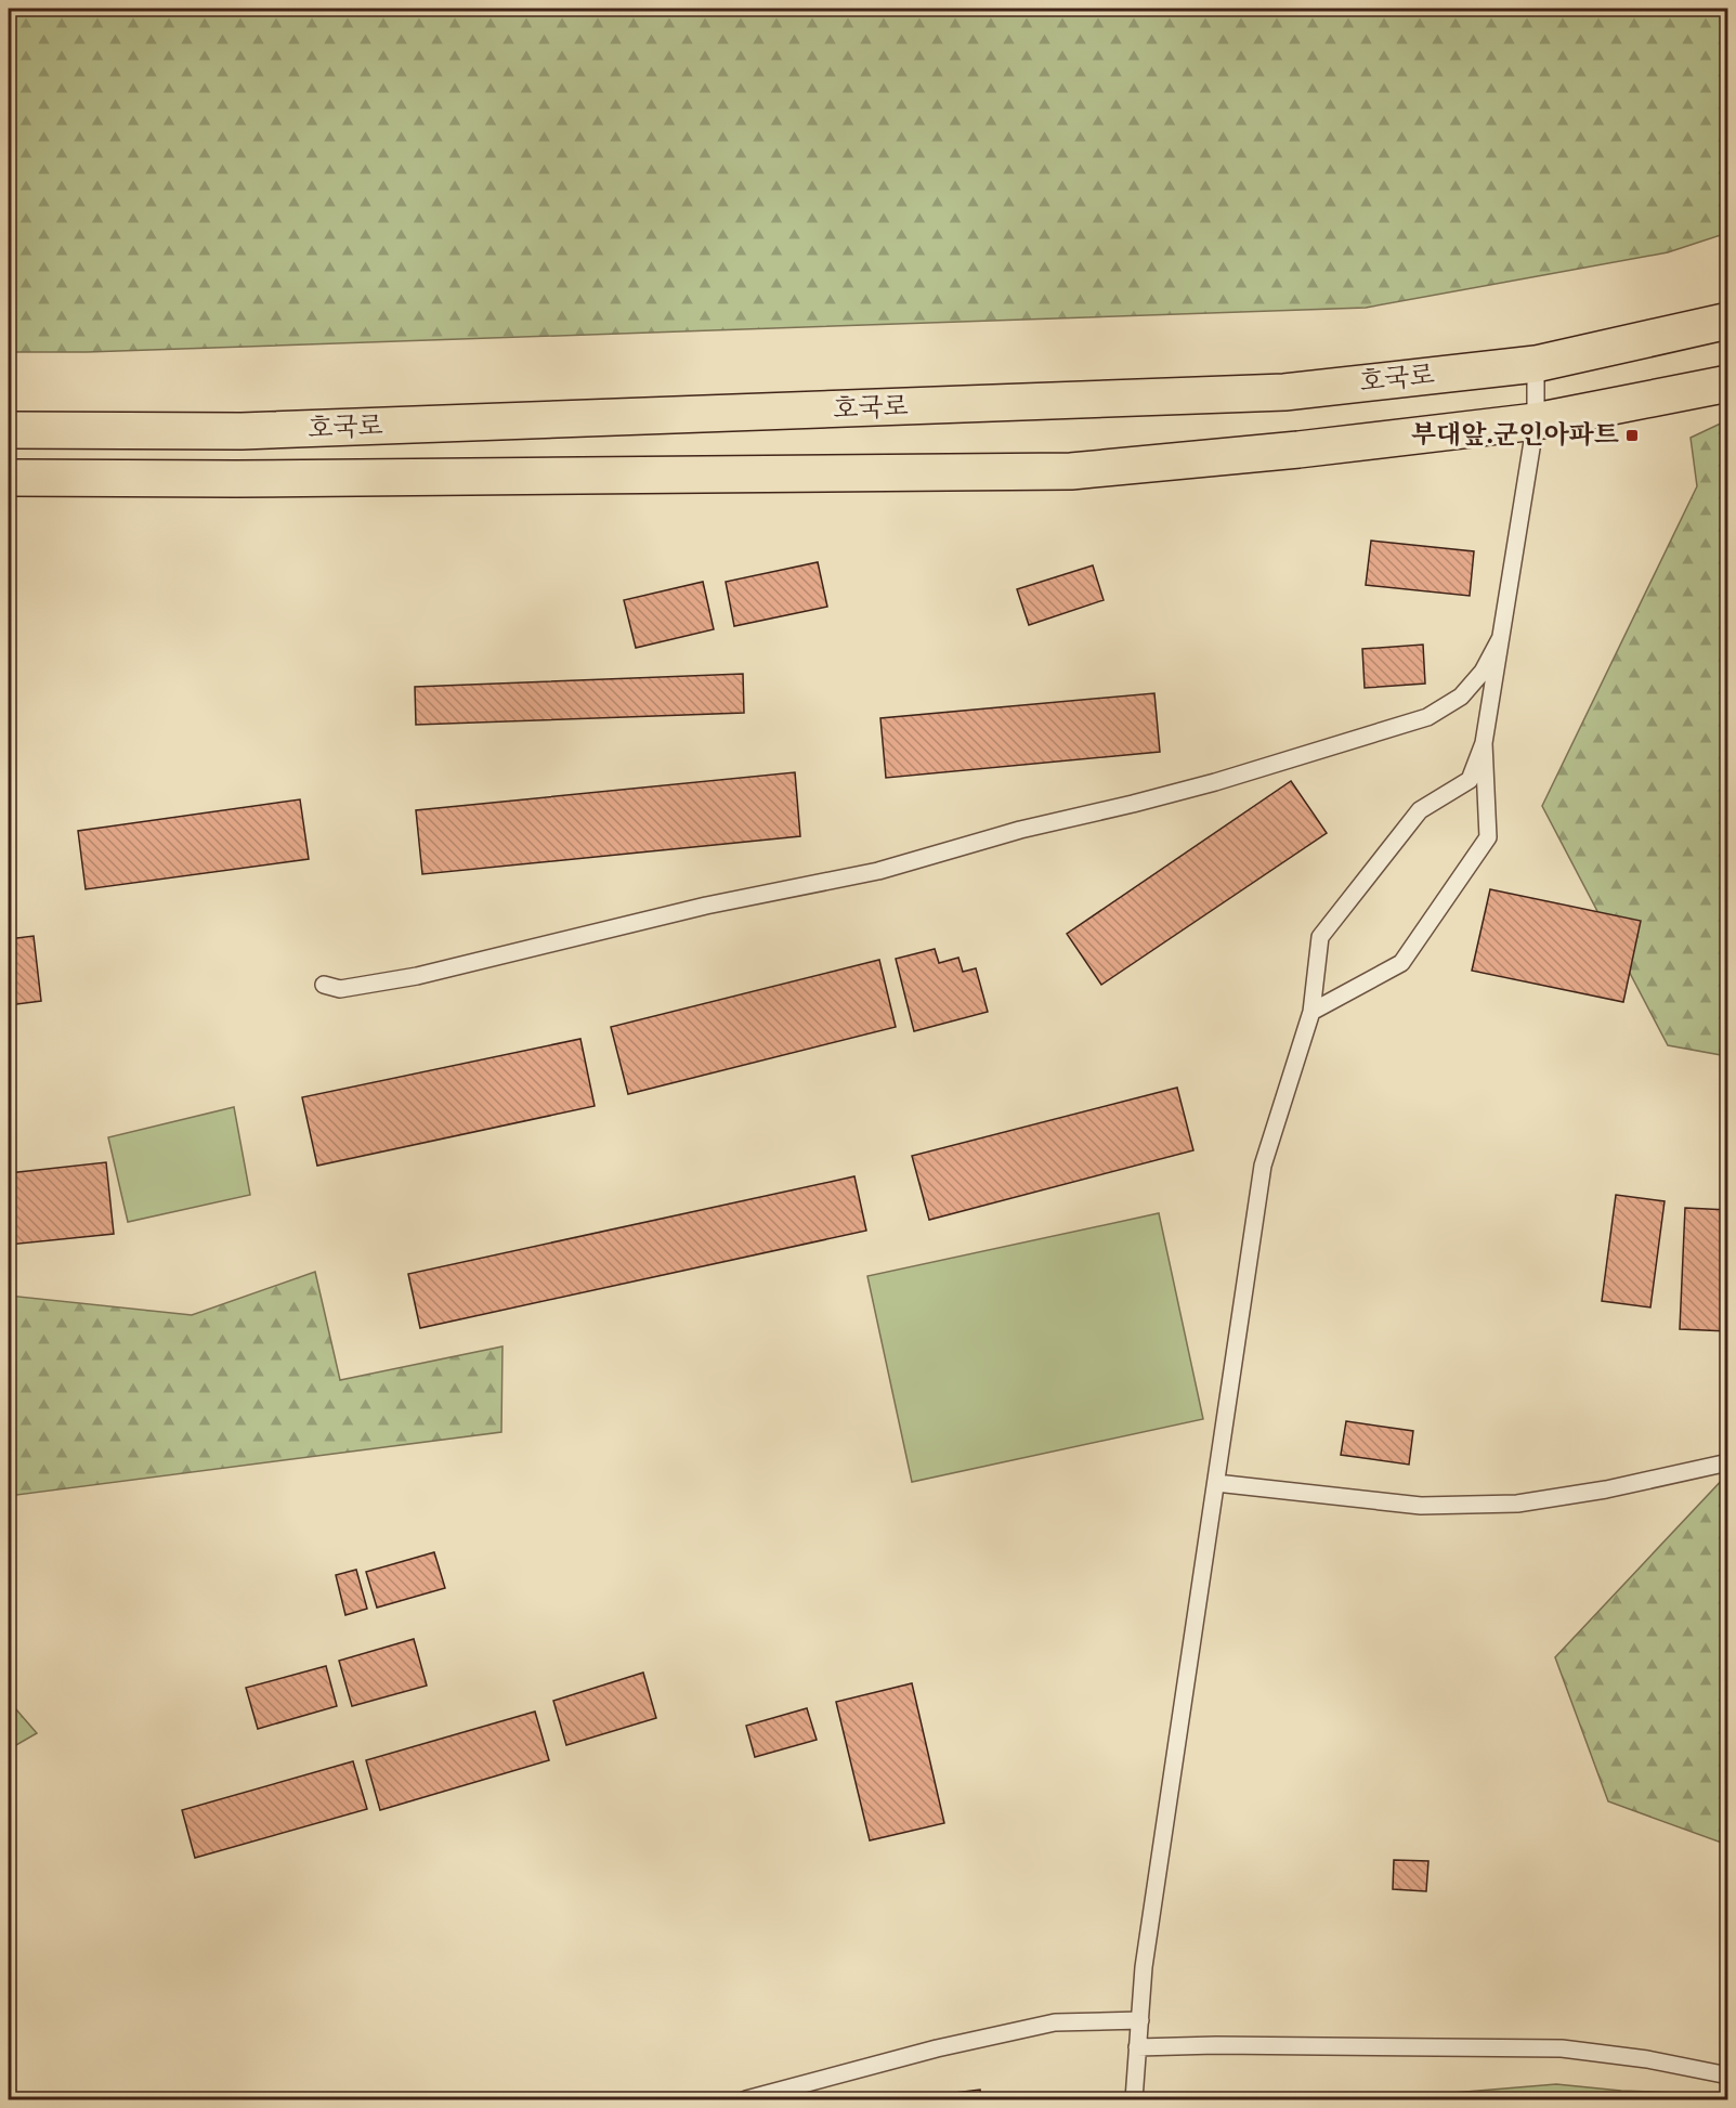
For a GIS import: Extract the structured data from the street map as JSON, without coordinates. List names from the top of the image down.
{
  "streets": {
    "main road": ["호국로"]
  },
  "places": {
    "transit": ["부대앞.군인아파트"]
  }
}
